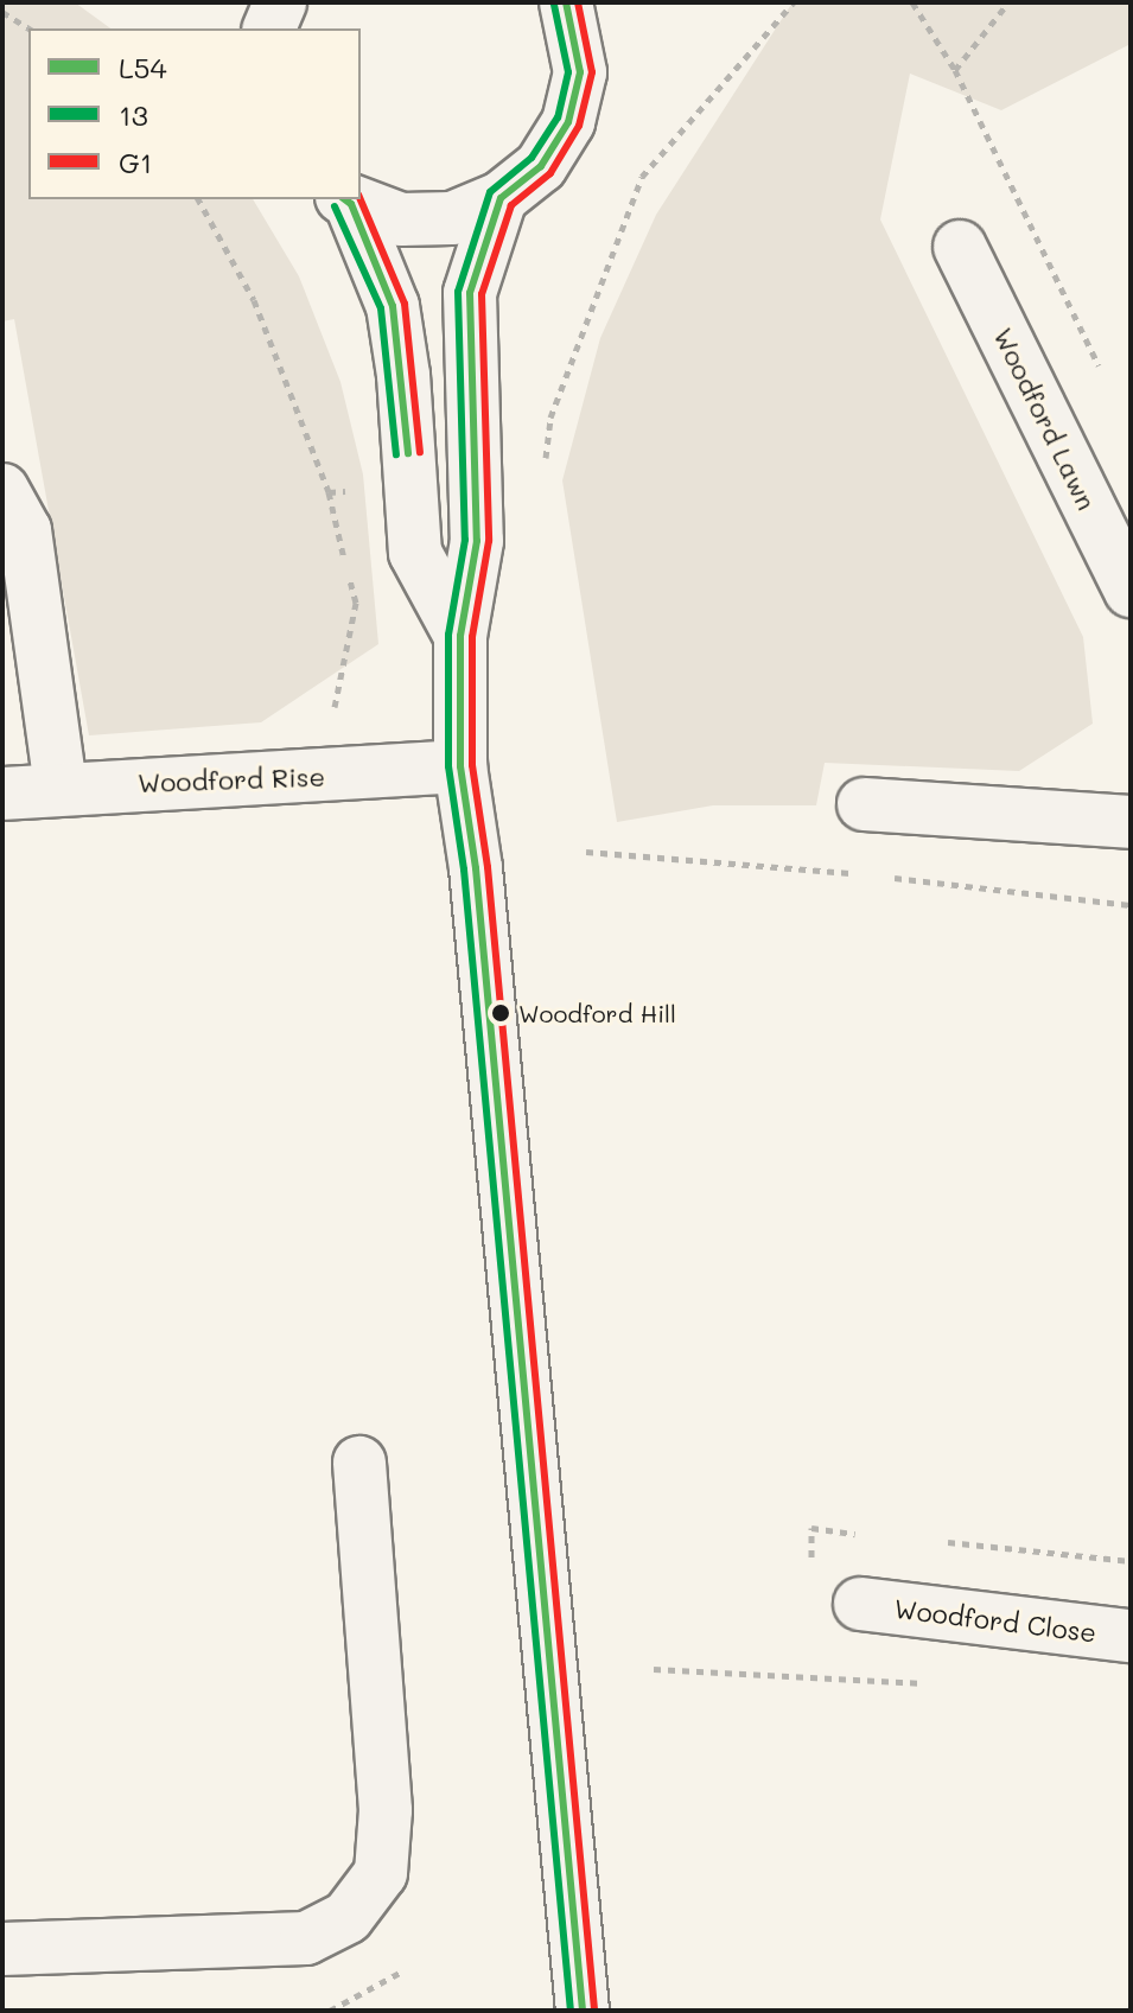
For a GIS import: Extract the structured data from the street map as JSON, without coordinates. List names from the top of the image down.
{
  "streets": {
    "street": ["Woodford Lawn", "Woodford Rise", "Woodford Close"]
  },
  "places": ["Woodford Hill"],
  "lines": ["transit line L54", "transit line G1", "transit line 13"],
  "legend": ["L54", "13", "G1"]
}
